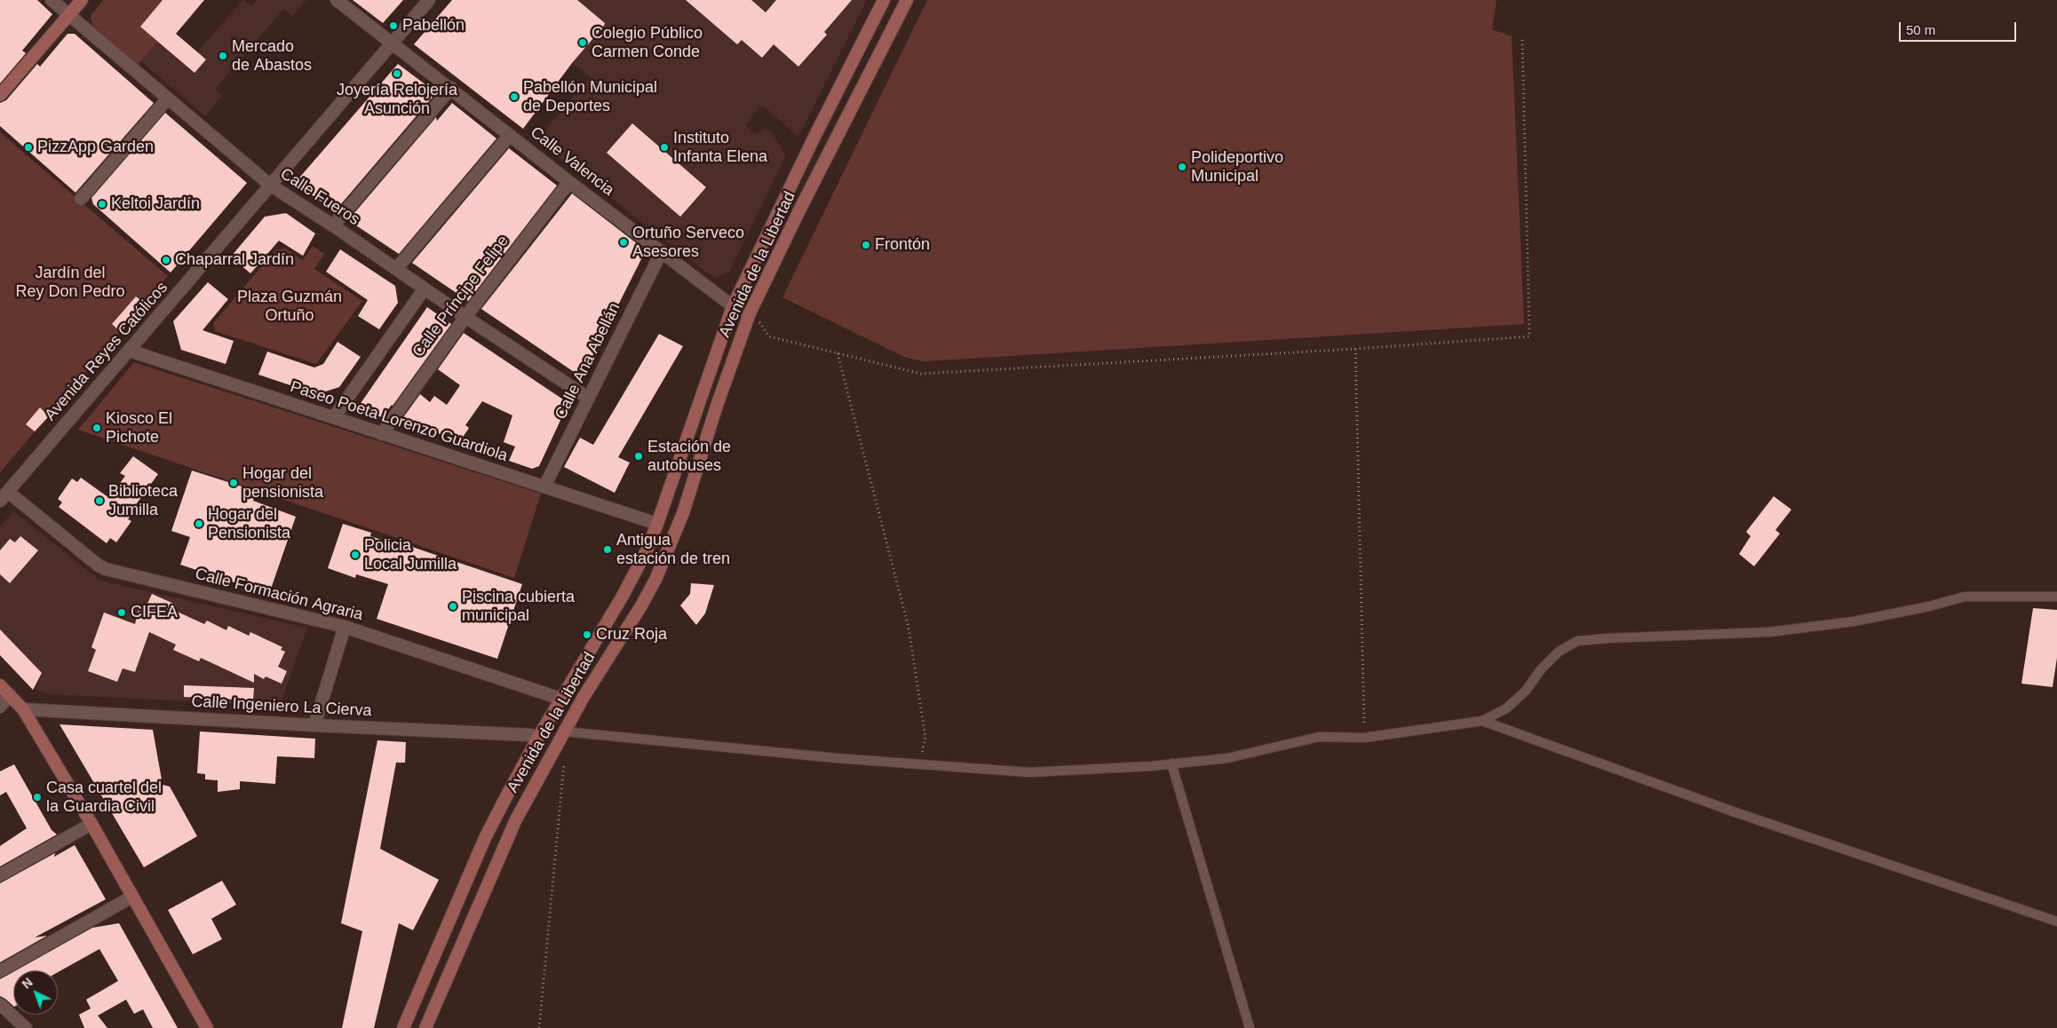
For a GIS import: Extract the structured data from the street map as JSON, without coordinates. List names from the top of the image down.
{
  "streets": {
    "main road": ["Avenida de la Libertad"],
    "street": [
      "Calle Valencia",
      "Calle Fueros",
      "Calle Príncipe Felipe",
      "Avenida Reyes Católicos",
      "Calle Ana Abellán",
      "Paseo Poeta Lorenzo Guardiola",
      "Calle Formación Agraria",
      "Calle Ingeniero La Cierva"
    ]
  },
  "crossings": [
    ["Calle Valencia", "Avenida de la Libertad"],
    ["Calle Valencia", "Calle Príncipe Felipe"],
    ["Calle Valencia", "Avenida Reyes Católicos"],
    ["Calle Valencia", "Calle Ana Abellán"],
    ["Calle Fueros", "Calle Príncipe Felipe"],
    ["Calle Fueros", "Avenida Reyes Católicos"],
    ["Calle Fueros", "Calle Ana Abellán"],
    ["Calle Príncipe Felipe", "Paseo Poeta Lorenzo Guardiola"],
    ["Avenida Reyes Católicos", "Paseo Poeta Lorenzo Guardiola"],
    ["Avenida Reyes Católicos", "Calle Formación Agraria"],
    ["Calle Ana Abellán", "Paseo Poeta Lorenzo Guardiola"]
  ],
  "parks": ["Jardín del Rey Don Pedro", "Plaza Guzmán Ortuño"],
  "places": [
    "Pabellón",
    "Colegio Público Carmen Conde",
    "Mercado de Abastos",
    "Joyería Relojería Asunción",
    "Pabellón Municipal de Deportes",
    "PizzApp Garden",
    "Instituto Infanta Elena",
    "Polideportivo Municipal",
    "Keltoi Jardín",
    "Ortuño Serveco Asesores",
    "Frontón",
    "Chaparral Jardín",
    "Kiosco El Pichote",
    "Estación de autobuses",
    "Hogar del pensionista",
    "Biblioteca Jumilla",
    "Hogar del Pensionista",
    "Antigua estación de tren",
    "Policia Local Jumilla",
    "Piscina cubierta municipal",
    "CIFEA",
    "Cruz Roja",
    "Casa cuartel del la Guardia Civil"
  ],
  "scale_bar": "50 m",
  "north": "top left"
}
